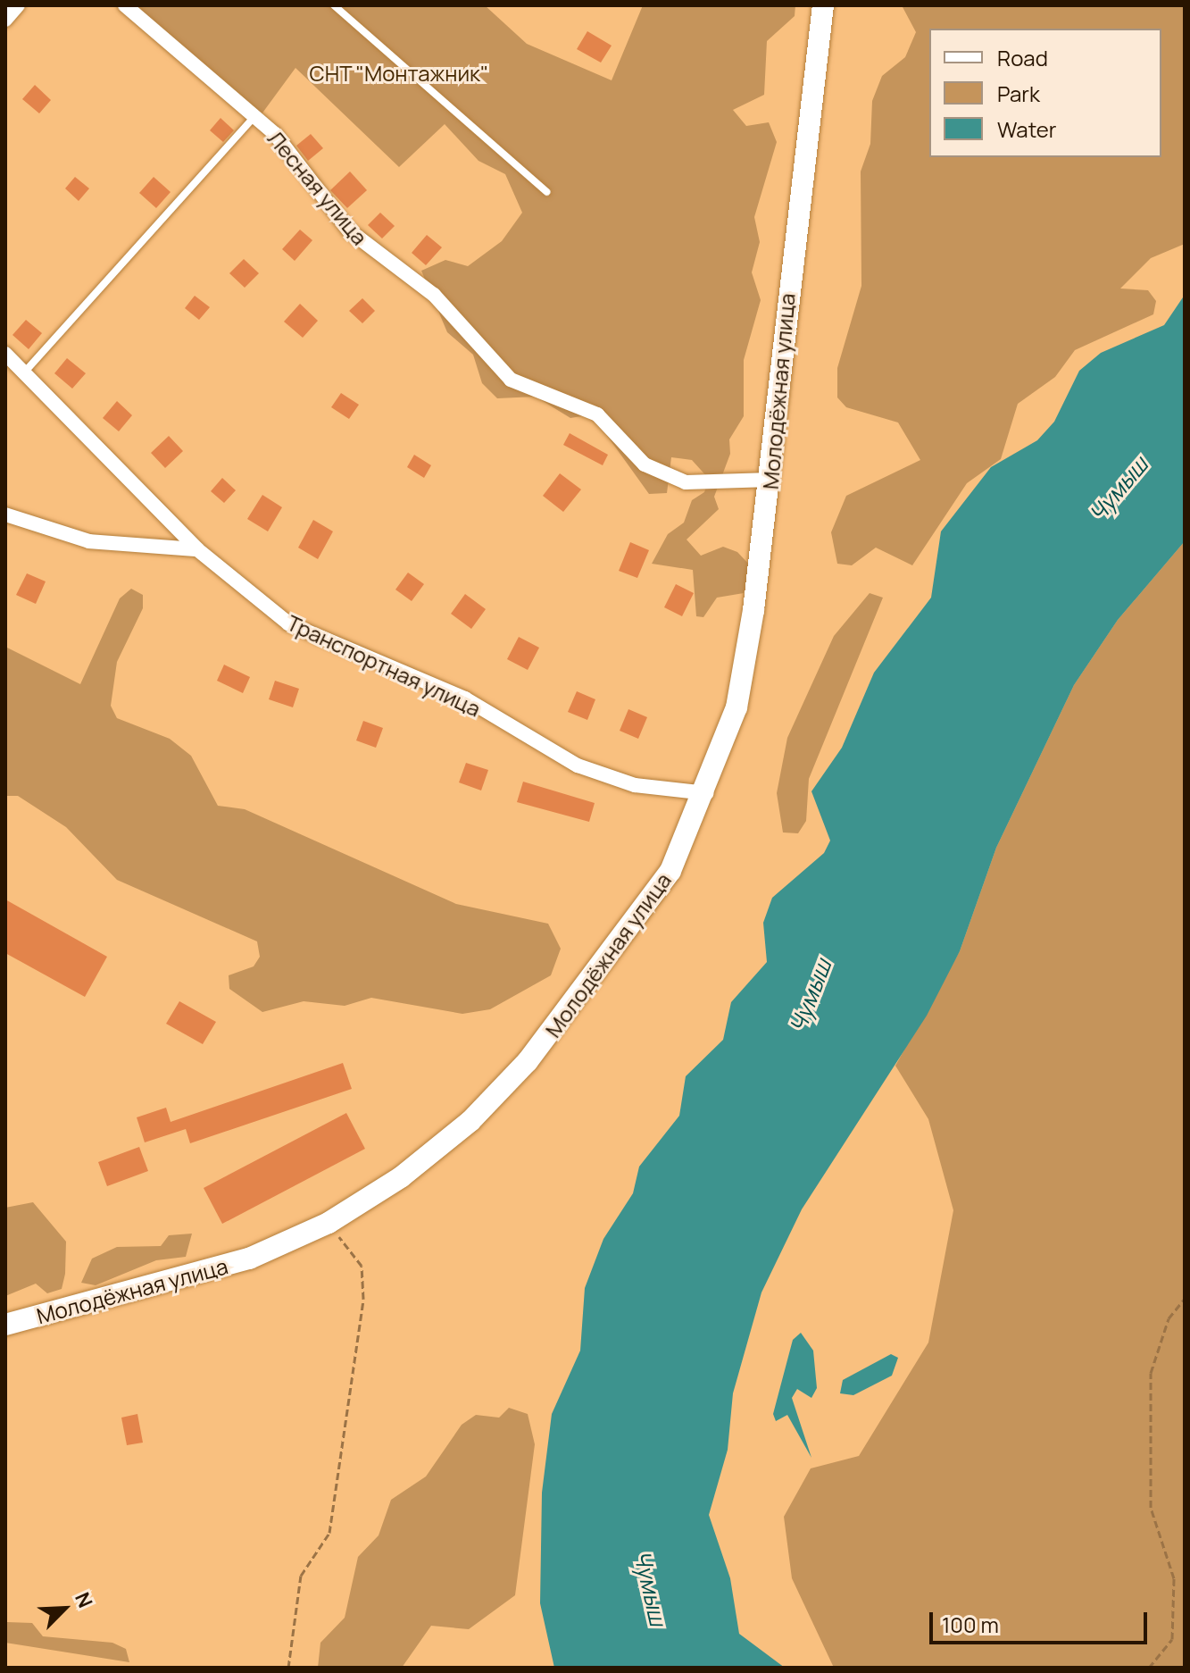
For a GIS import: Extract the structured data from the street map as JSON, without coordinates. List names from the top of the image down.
{
  "streets": {
    "street": ["Лесная улица", "Молодёжная улица", "Транспортная улица"]
  },
  "crossings": [
    ["Лесная улица", "Молодёжная улица"],
    ["Молодёжная улица", "Транспортная улица"]
  ],
  "water": ["Чумыш"],
  "parks": ["СНТ \"Монтажник\""],
  "legend": ["Road", "Park", "Water"],
  "scale_bar": "100 m",
  "north": "top right"
}
